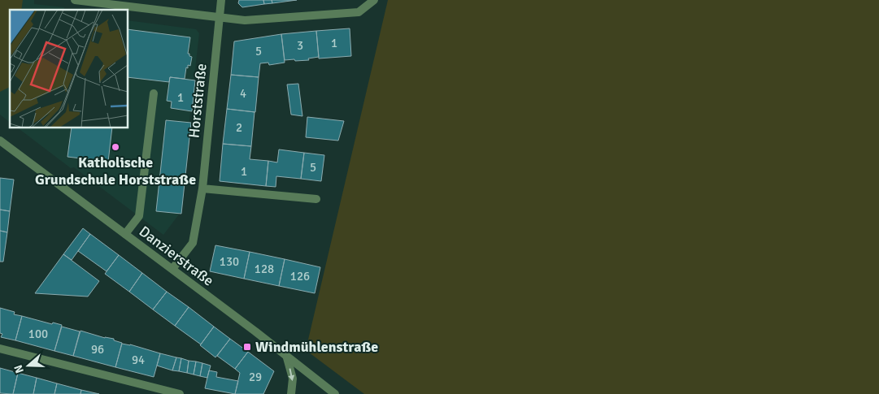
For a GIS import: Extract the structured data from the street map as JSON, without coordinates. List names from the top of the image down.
{
  "streets": {
    "street": ["Horststraße", "Danzierstraße"]
  },
  "crossings": [
    ["Horststraße", "Danzierstraße"]
  ],
  "places": {
    "other": ["Katholische Grundschule Horststraße"],
    "transit": ["Windmühlenstraße"]
  },
  "house_numbers": [
    "1",
    "3",
    "5",
    "4",
    "1",
    "2",
    "5",
    "1",
    "130",
    "128",
    "126",
    "100",
    "96",
    "94",
    "29"
  ],
  "north": "left"
}
